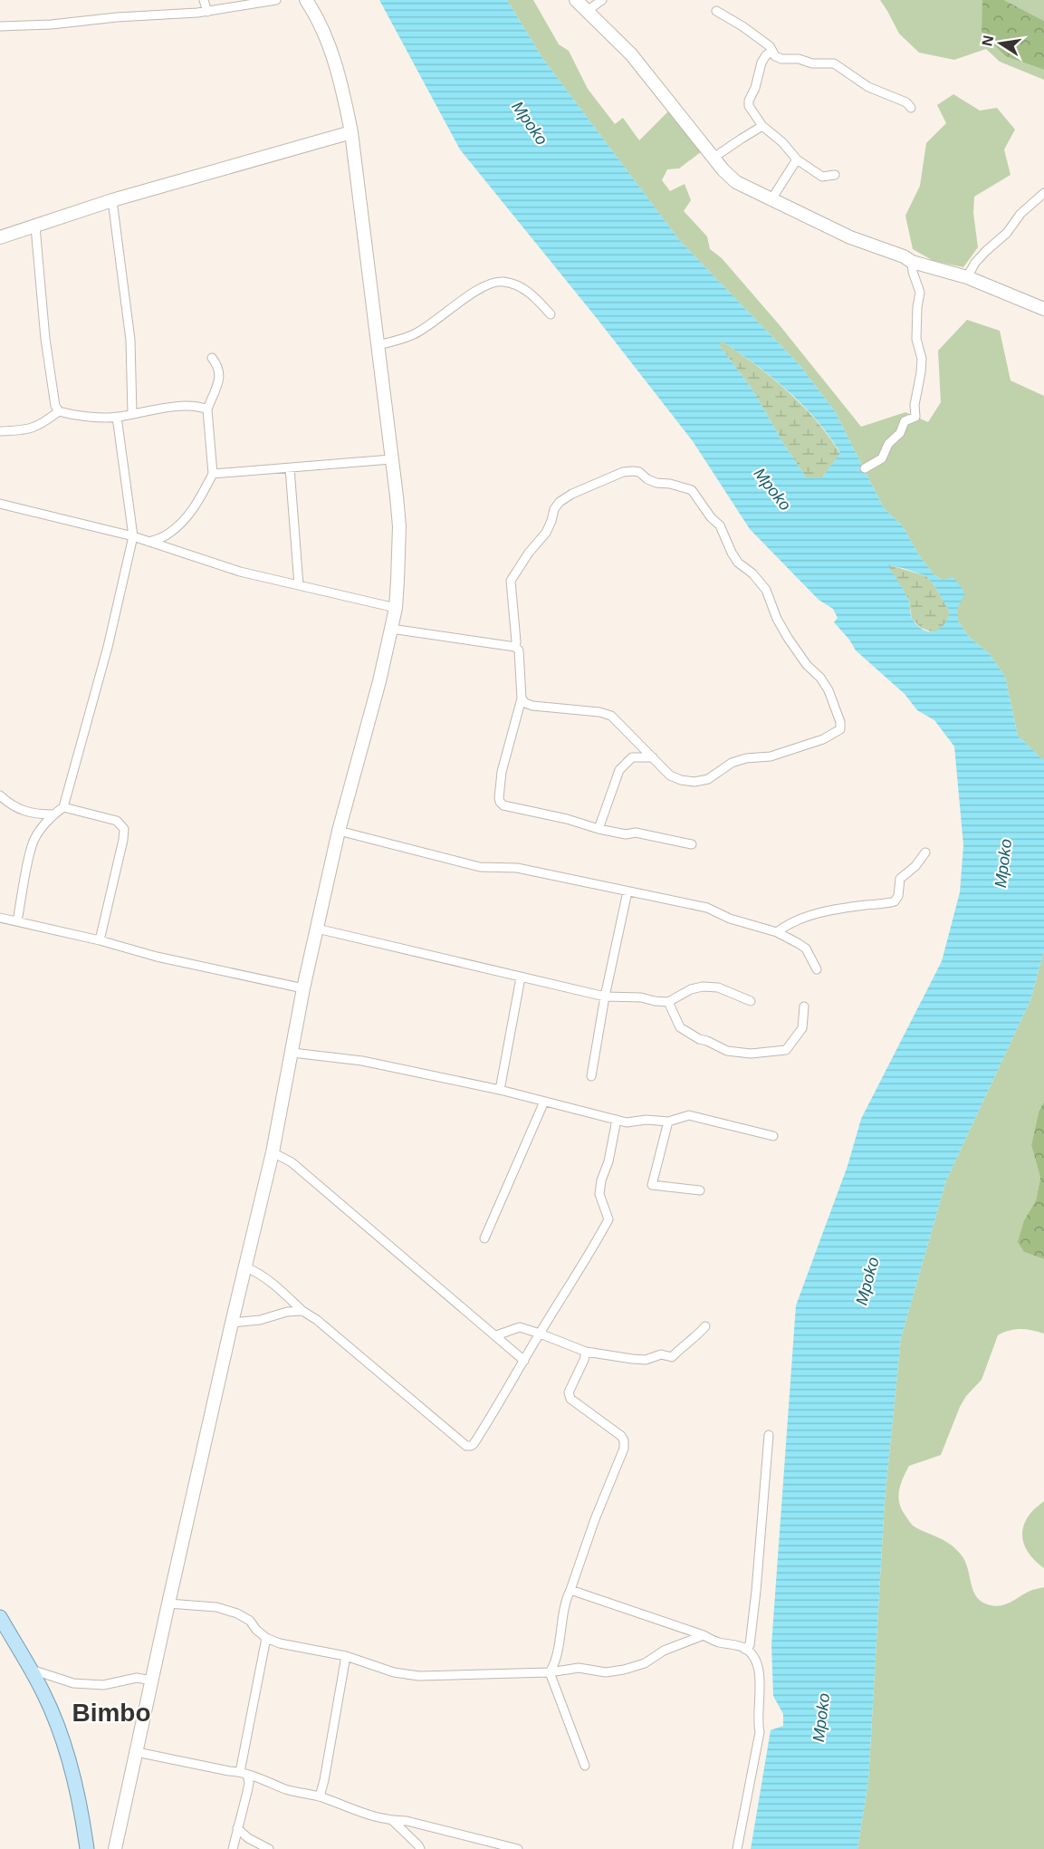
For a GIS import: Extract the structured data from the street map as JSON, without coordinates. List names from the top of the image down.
{
  "districts": ["Bimbo"],
  "water": ["Mpoko"],
  "north": "left"
}
